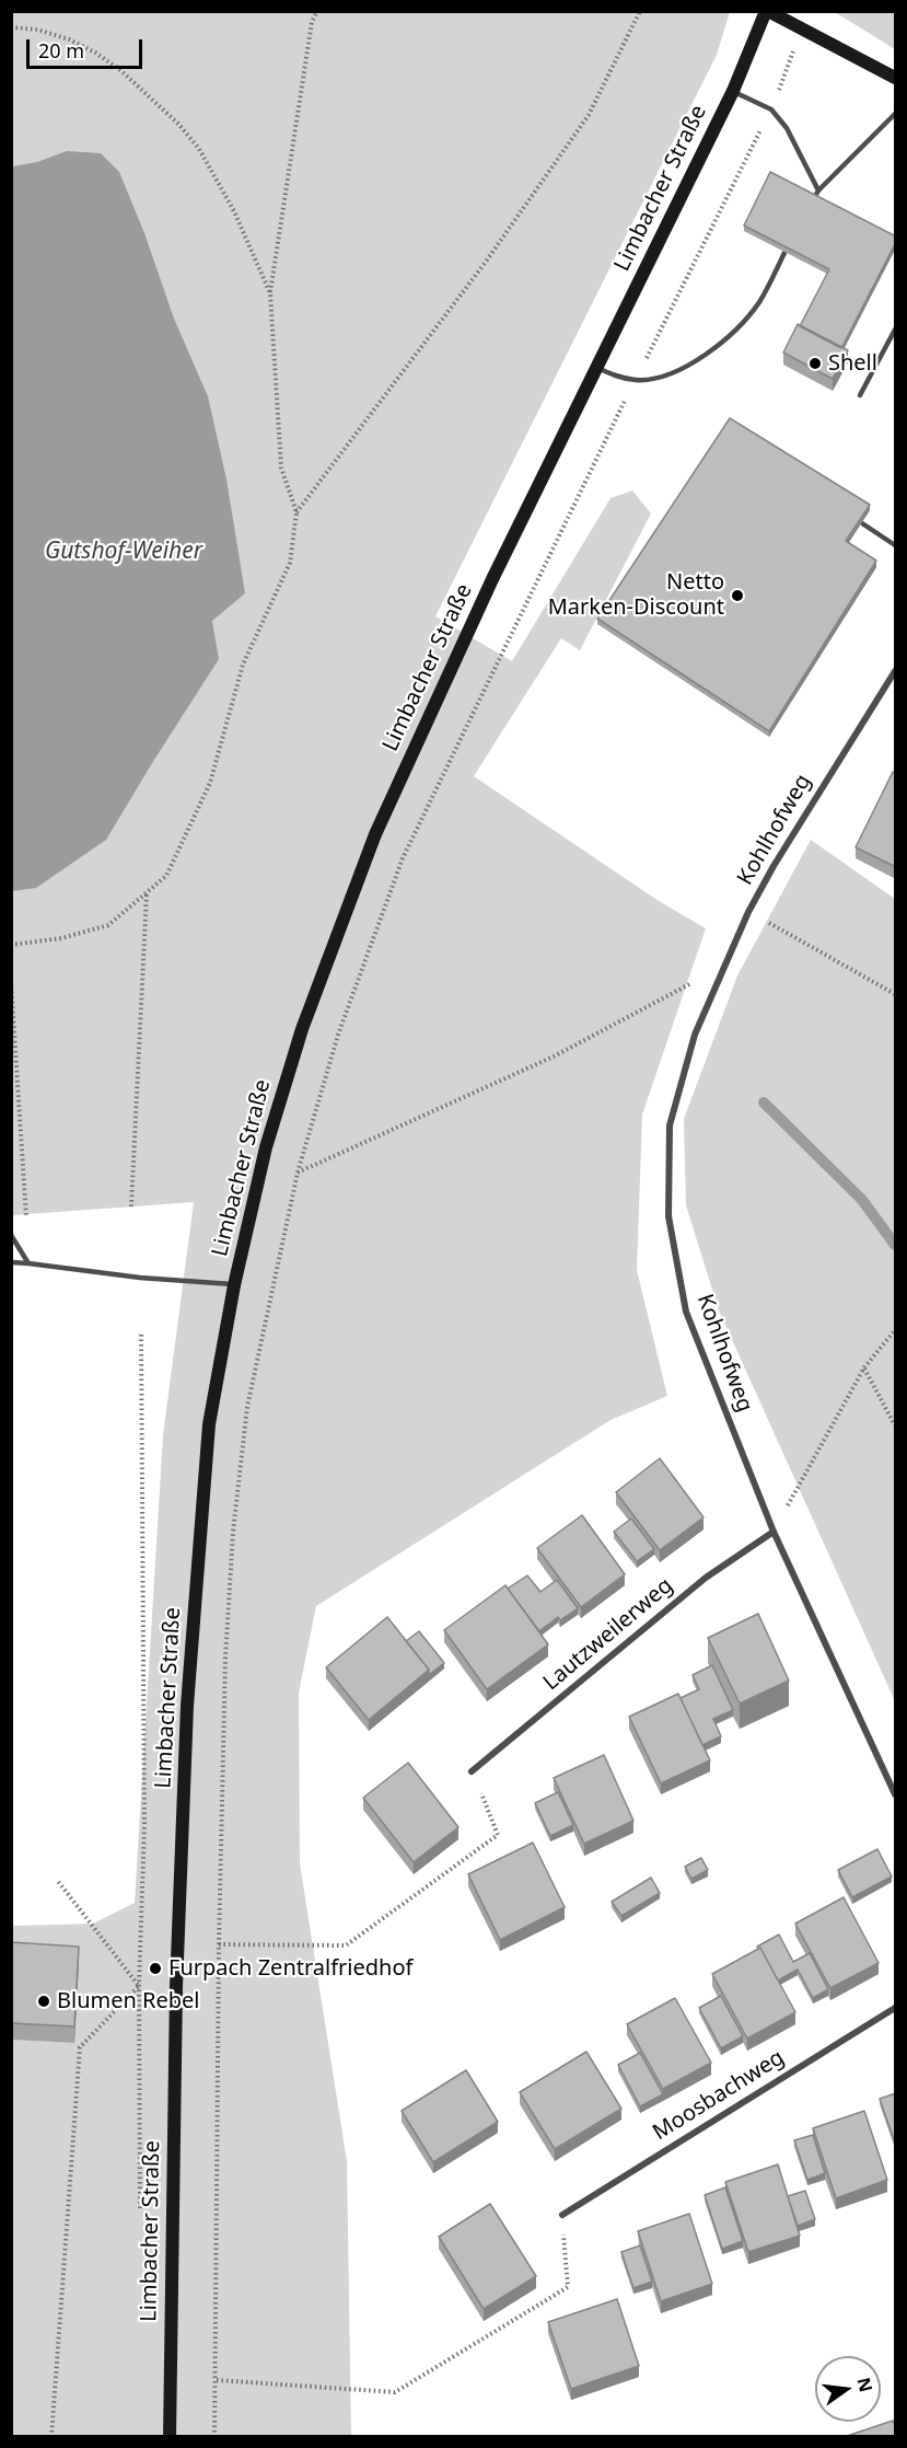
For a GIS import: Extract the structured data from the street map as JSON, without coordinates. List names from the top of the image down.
{
  "streets": {
    "main road": ["Limbacher Straße"],
    "street": ["Kohlhofweg", "Lautzweilerweg", "Moosbachweg"]
  },
  "crossings": [
    ["Kohlhofweg", "Lautzweilerweg"]
  ],
  "water": ["Gutshof-Weiher"],
  "places": [
    "Shell",
    "Netto Marken-Discount",
    "Furpach Zentralfriedhof",
    "Blumen Rebel"
  ],
  "scale_bar": "20 m",
  "north": "right"
}
